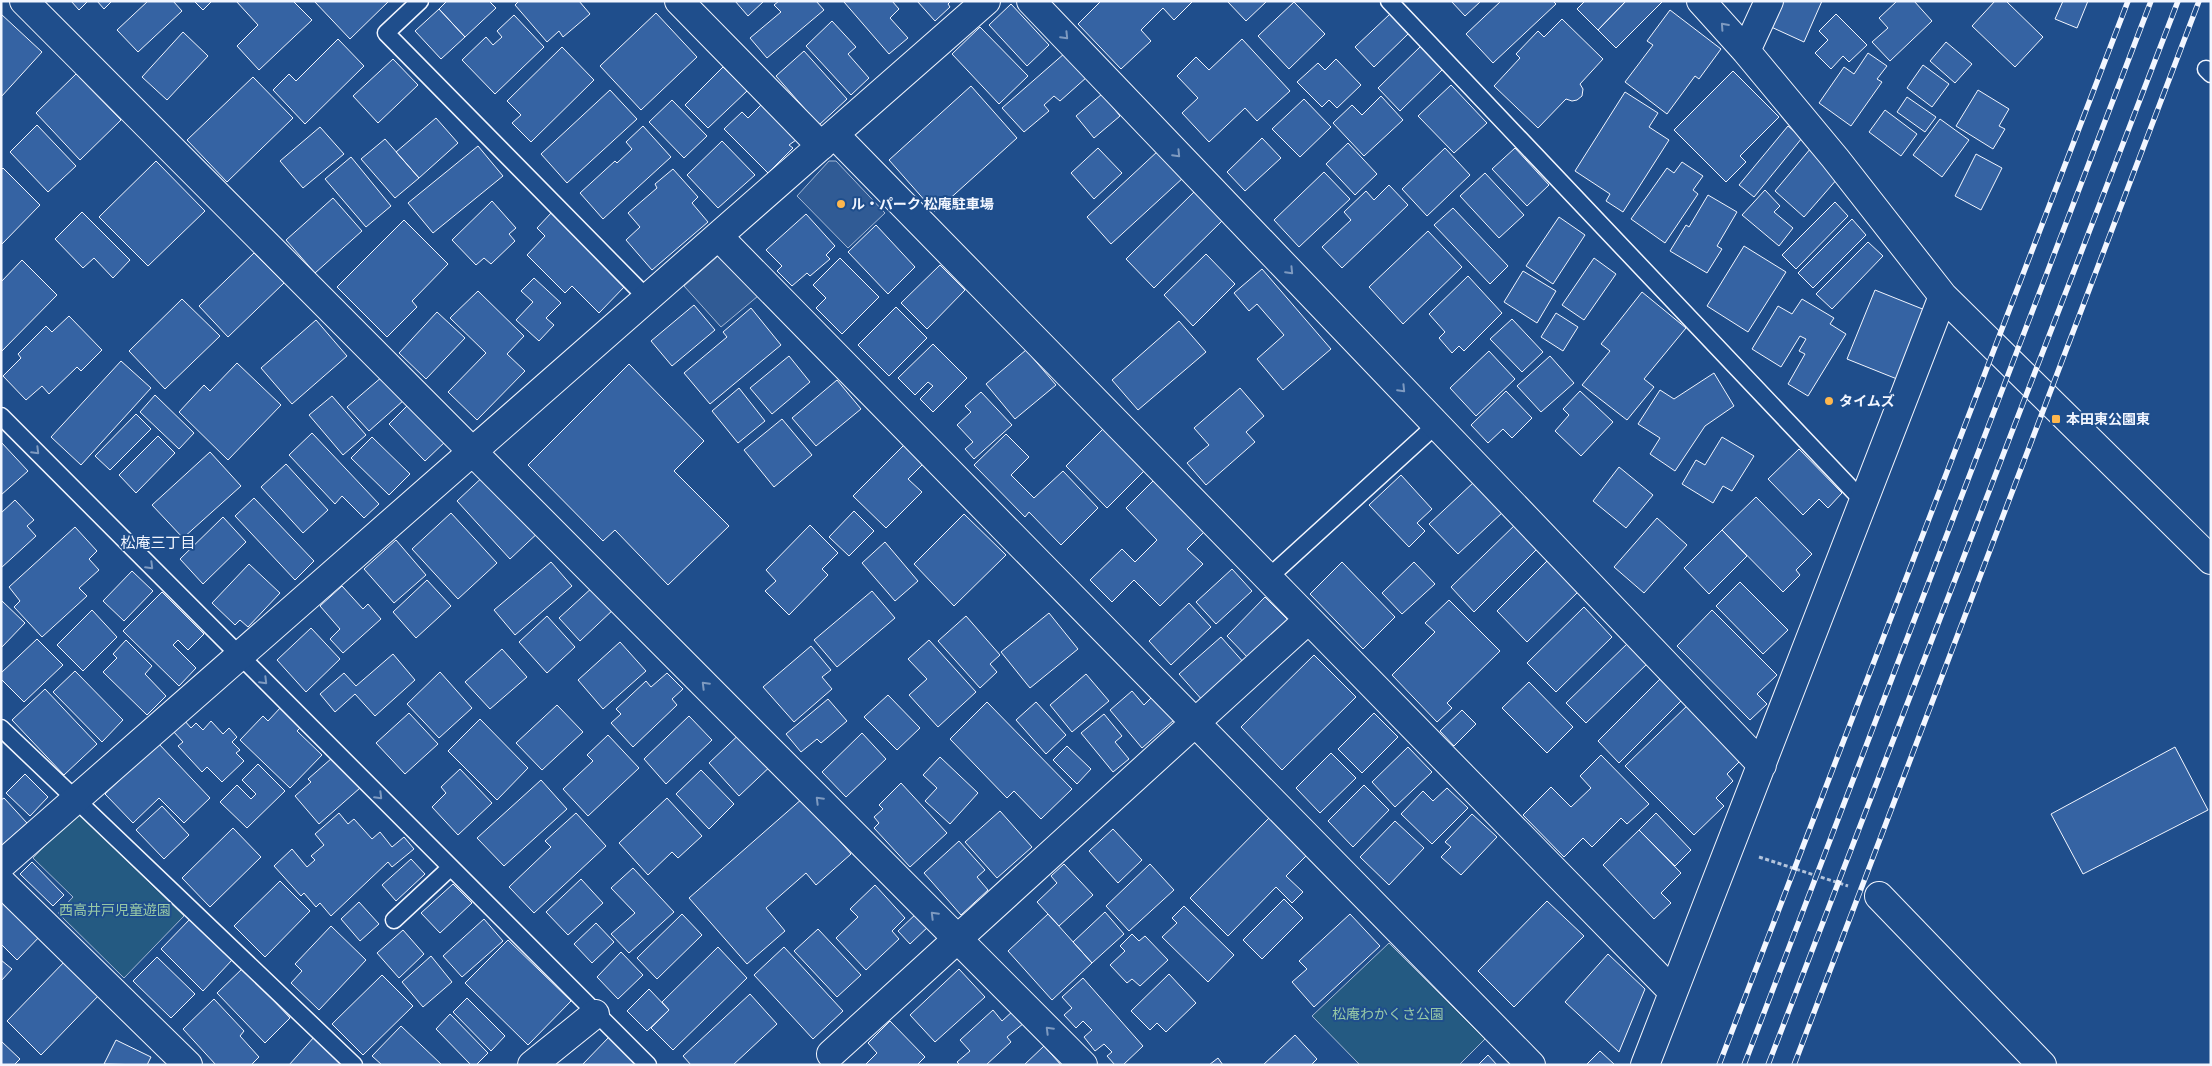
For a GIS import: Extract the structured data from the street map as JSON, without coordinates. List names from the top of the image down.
{
  "districts": ["松庵三丁目"],
  "parks": ["西高井戸児童遊園", "松庵わかくさ公園"],
  "places": {
    "other": ["ル・パーク 松庵駐車場", "タイムズ"],
    "transit": ["本田東公園東"]
  }
}
